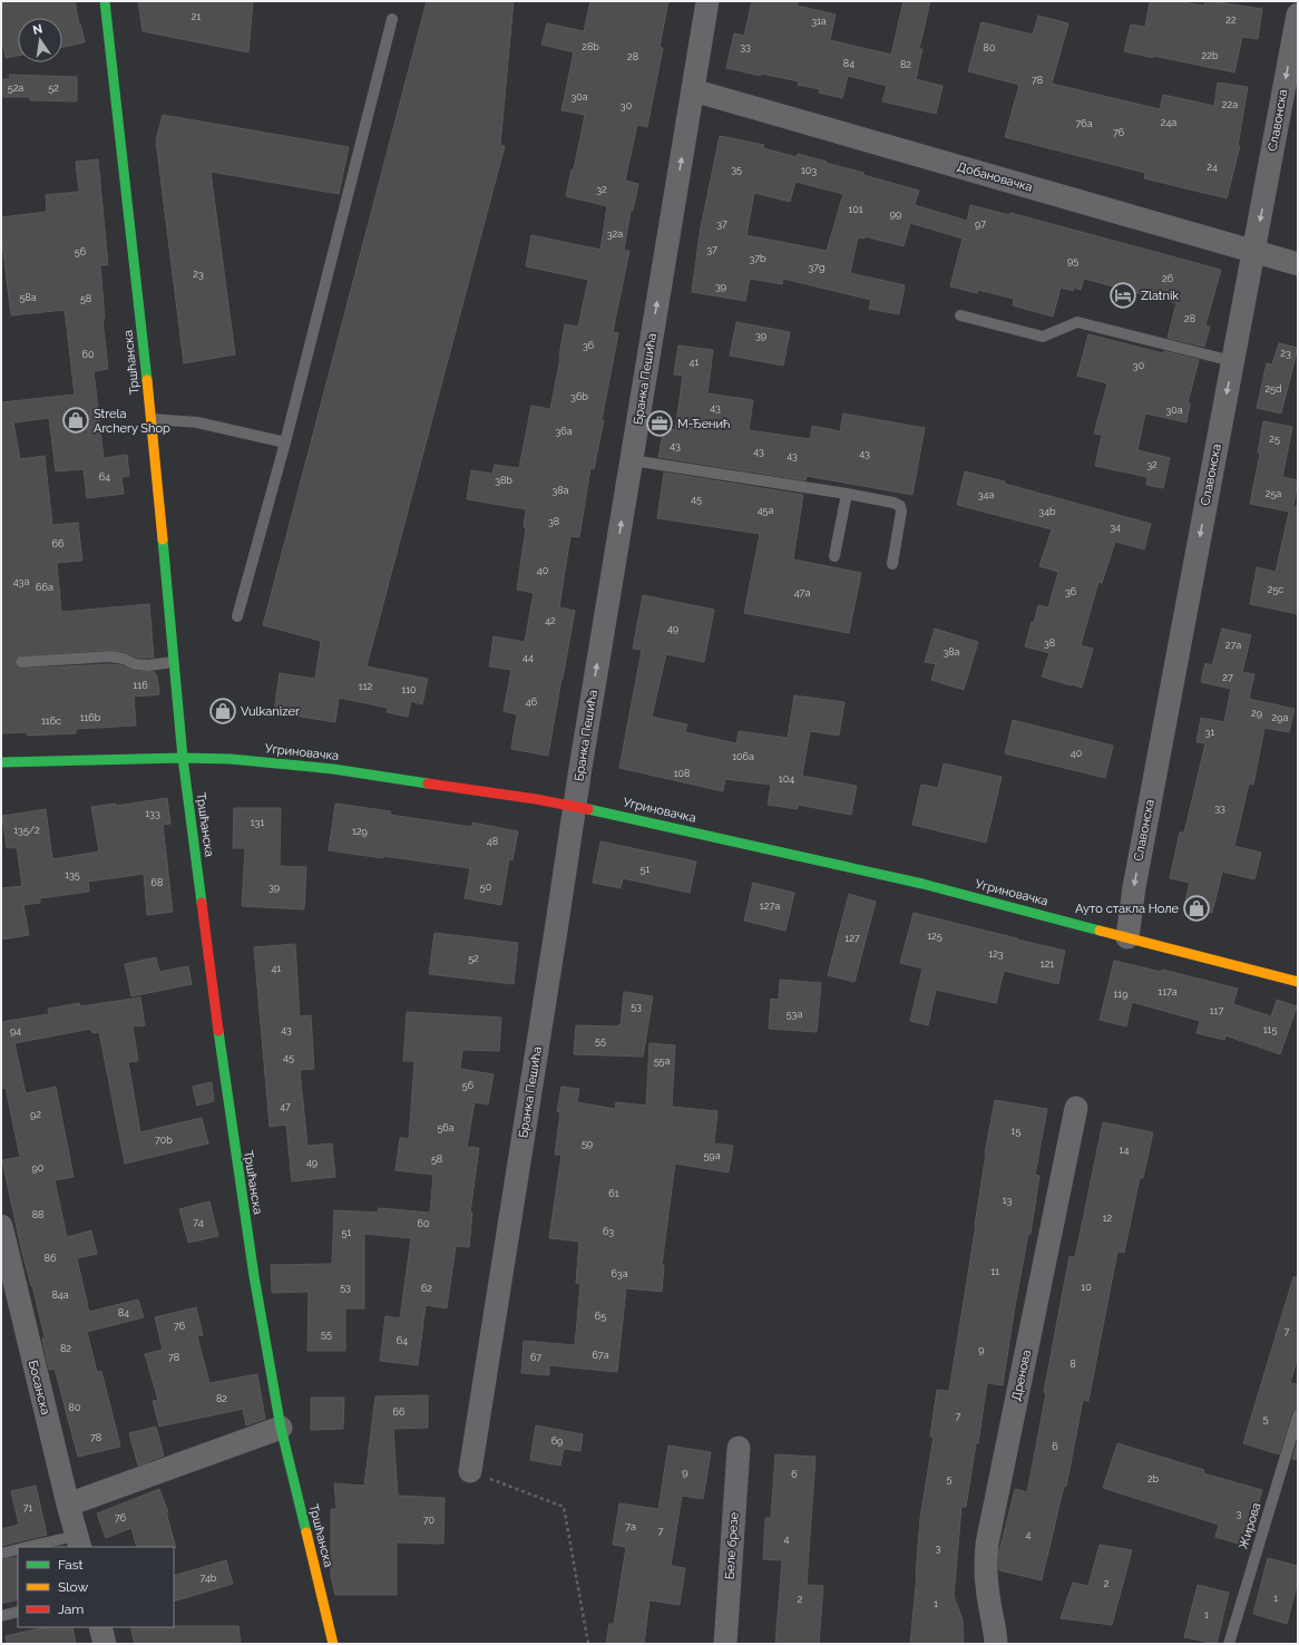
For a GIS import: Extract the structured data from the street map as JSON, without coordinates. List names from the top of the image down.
{
  "streets": {
    "street": [
      "Славонска",
      "Добановачка",
      "Тршћанска",
      "Бранка Пешића",
      "Угриновачка",
      "Дренова",
      "Босанска",
      "Беле брезе"
    ],
    "lane": ["Жирова"]
  },
  "crossings": [
    ["Славонска", "Добановачка"],
    ["Славонска", "Угриновачка"],
    ["Добановачка", "Бранка Пешића"],
    ["Тршћанска", "Угриновачка"],
    ["Бранка Пешића", "Угриновачка"]
  ],
  "one_way": ["Славонска", "Бранка Пешића"],
  "places": {
    "hotel": ["Zlatnik"],
    "shop": ["Strela Archery Shop", "Vulkanizer", "Ауто стакла Ноле"],
    "office": ["М-Ђенић"]
  },
  "house_numbers": [
    "21",
    "22",
    "31a",
    "28b",
    "33",
    "80",
    "22b",
    "28",
    "84",
    "82",
    "78",
    "52a",
    "52",
    "30a",
    "22a",
    "30",
    "24a",
    "76a",
    "76",
    "24",
    "35",
    "103",
    "32",
    "101",
    "99",
    "37",
    "97",
    "32a",
    "37",
    "56",
    "37b",
    "95",
    "37g",
    "23",
    "26",
    "39",
    "58a",
    "58",
    "28",
    "39",
    "36",
    "23",
    "60",
    "41",
    "30",
    "25d",
    "36b",
    "43",
    "30a",
    "36a",
    "25",
    "43",
    "43",
    "43",
    "43",
    "32",
    "64",
    "38b",
    "38a",
    "25a",
    "34a",
    "45",
    "45a",
    "34b",
    "38",
    "34",
    "66",
    "40",
    "43a",
    "66a",
    "25c",
    "36",
    "47a",
    "42",
    "49",
    "38",
    "27a",
    "38a",
    "44",
    "27",
    "116",
    "112",
    "110",
    "46",
    "29",
    "116b",
    "29a",
    "116c",
    "31",
    "40",
    "106a",
    "108",
    "104",
    "33",
    "133",
    "131",
    "135/2",
    "129",
    "48",
    "51",
    "135",
    "68",
    "39",
    "50",
    "127a",
    "125",
    "127",
    "123",
    "52",
    "121",
    "41",
    "117a",
    "119",
    "53",
    "117",
    "53a",
    "43",
    "115",
    "94",
    "55",
    "45",
    "55a",
    "56",
    "47",
    "92",
    "56a",
    "15",
    "70b",
    "59",
    "14",
    "59a",
    "58",
    "49",
    "90",
    "61",
    "13",
    "88",
    "12",
    "74",
    "60",
    "63",
    "51",
    "86",
    "11",
    "63a",
    "53",
    "10",
    "62",
    "84a",
    "84",
    "65",
    "76",
    "7",
    "55",
    "64",
    "82",
    "9",
    "67a",
    "78",
    "67",
    "8",
    "82",
    "80",
    "66",
    "7",
    "5",
    "78",
    "69",
    "6",
    "9",
    "6",
    "5",
    "2b",
    "71",
    "3",
    "76",
    "70",
    "7a",
    "7",
    "4",
    "4",
    "3",
    "74b",
    "2",
    "1",
    "2",
    "1",
    "1"
  ],
  "legend": ["Fast", "Slow", "Jam"],
  "north": "top"
}
